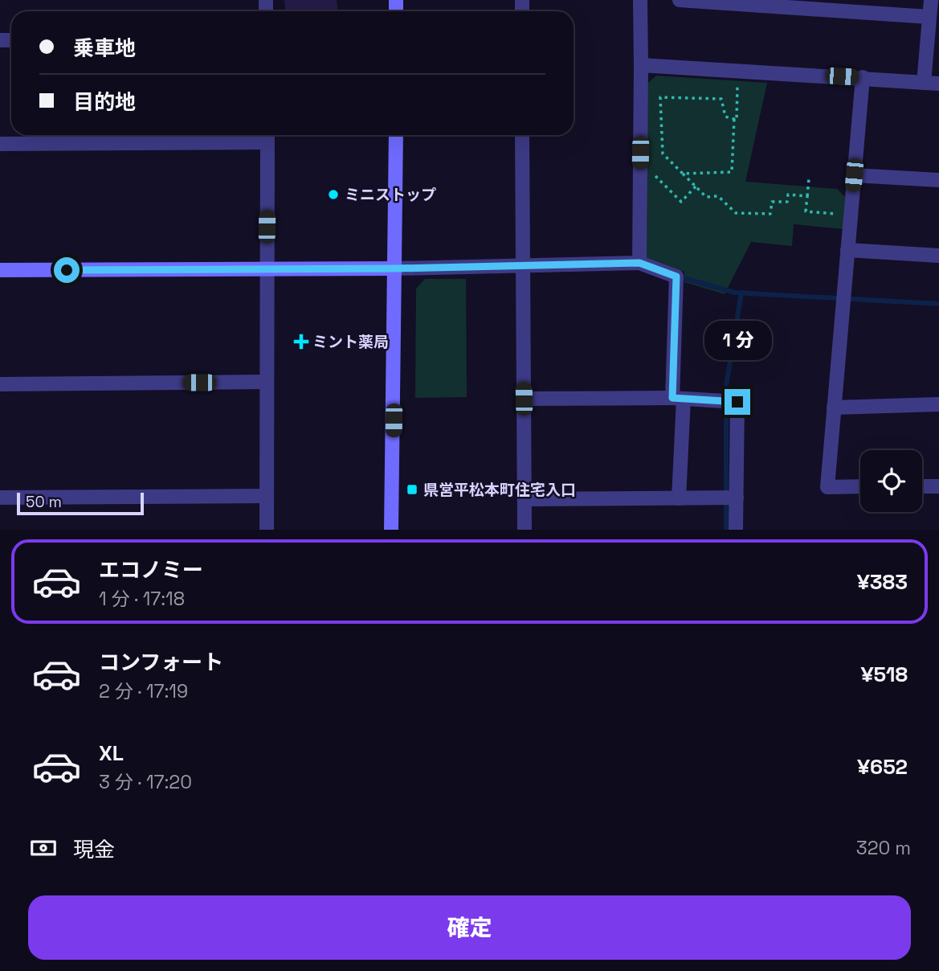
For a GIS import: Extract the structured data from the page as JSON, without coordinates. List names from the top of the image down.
{
  "places": {
    "other": ["ミニストップ"],
    "health": ["ミント薬局"],
    "transit": ["県営平松本町住宅入口"]
  },
  "scale_bar": "50 m",
  "page": {
    "banner": ["乗車地", "目的地"],
    "bubble": "1 分",
    "scale": "50 m",
    "list": [
      {
        "name": "エコノミー",
        "note": "1 分 · 17:18",
        "value": "¥383"
      },
      {
        "name": "コンフォート",
        "note": "2 分 · 17:19",
        "value": "¥518"
      },
      {
        "name": "XL",
        "note": "3 分 · 17:20",
        "value": "¥652"
      }
    ],
    "pay": ["現金", "320 m"],
    "buttons": "確定"
  }
}
